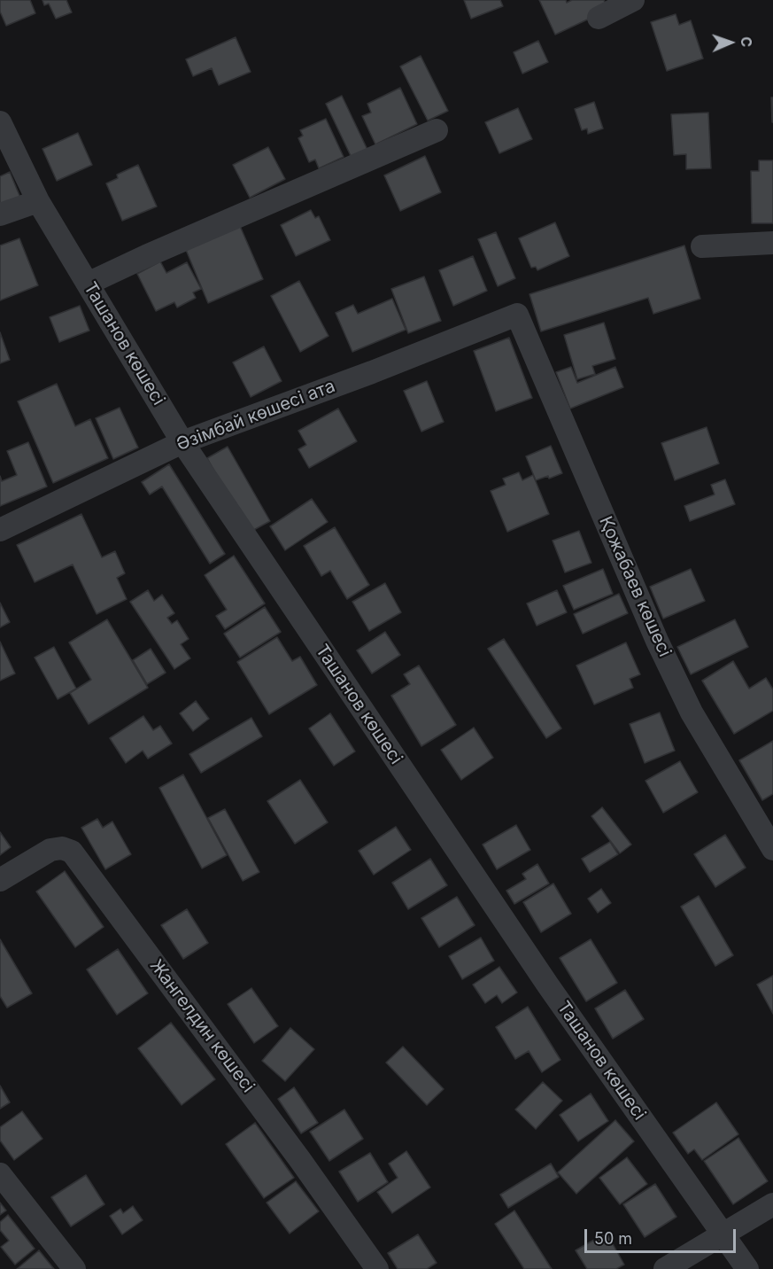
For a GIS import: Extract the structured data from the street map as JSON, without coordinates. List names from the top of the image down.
{
  "streets": {
    "street": [
      "Ташанов көшесі",
      "Әзімбай көшесі ата",
      "Қожабаев көшесі",
      "Жангелдин көшесі"
    ]
  },
  "crossings": [
    ["Ташанов көшесі", "Әзімбай көшесі ата"],
    ["Әзімбай көшесі ата", "Қожабаев көшесі"]
  ],
  "scale_bar": "50 m",
  "north": "right"
}
